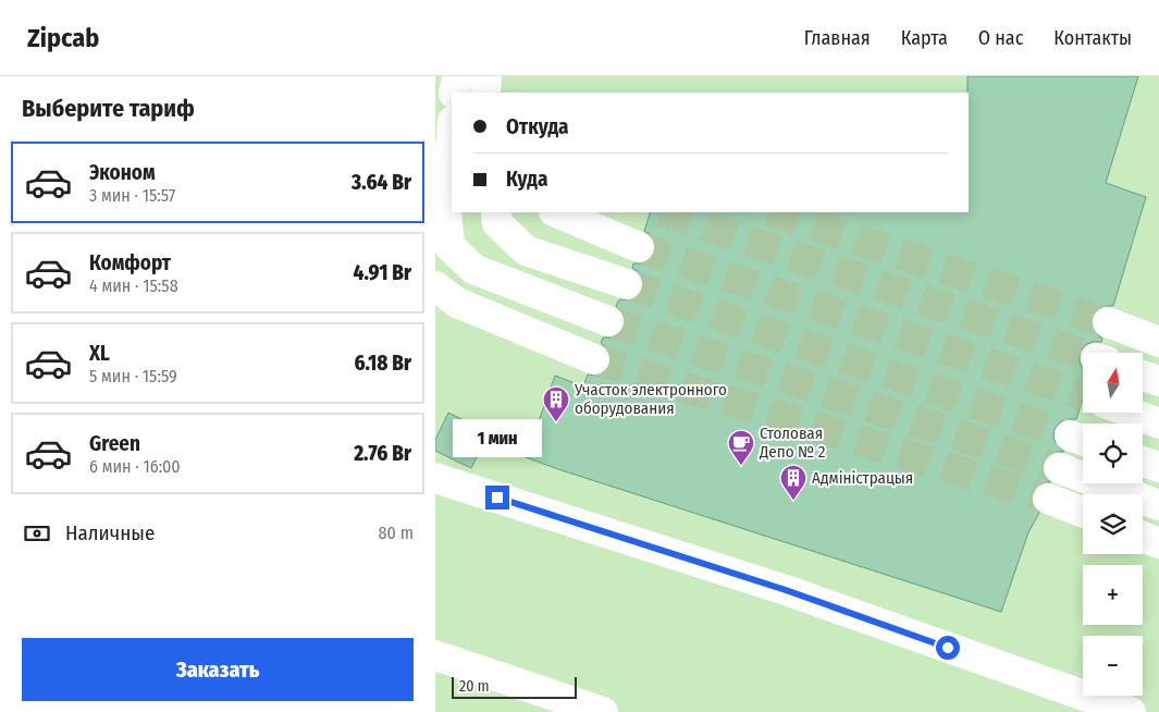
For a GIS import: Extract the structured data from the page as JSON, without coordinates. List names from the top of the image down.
{
  "places": {
    "building": ["Участок электронного оборудования", "Адміністрацыя"],
    "cafe": ["Столовая Депо № 2"]
  },
  "scale_bar": "20 m",
  "north": "top",
  "page": {
    "header": "Zipcab",
    "nav": [
      "Главная",
      "Карта",
      "О нас",
      "Контакты"
    ],
    "heading": "Выберите тариф",
    "banner": ["Откуда", "Куда"],
    "list": [
      {
        "name": "Эконом",
        "note": "3 мин · 15:57",
        "value": "3.64 Br"
      },
      {
        "name": "Комфорт",
        "note": "4 мин · 15:58",
        "value": "4.91 Br"
      },
      {
        "name": "XL",
        "note": "5 мин · 15:59",
        "value": "6.18 Br"
      },
      {
        "name": "Green",
        "note": "6 мин · 16:00",
        "value": "2.76 Br"
      }
    ],
    "map_buttons": ["+", "−"],
    "bubble": "1 мин",
    "pay": ["Наличные", "80 m"],
    "buttons": "Заказать",
    "scale": "20 m"
  }
}
